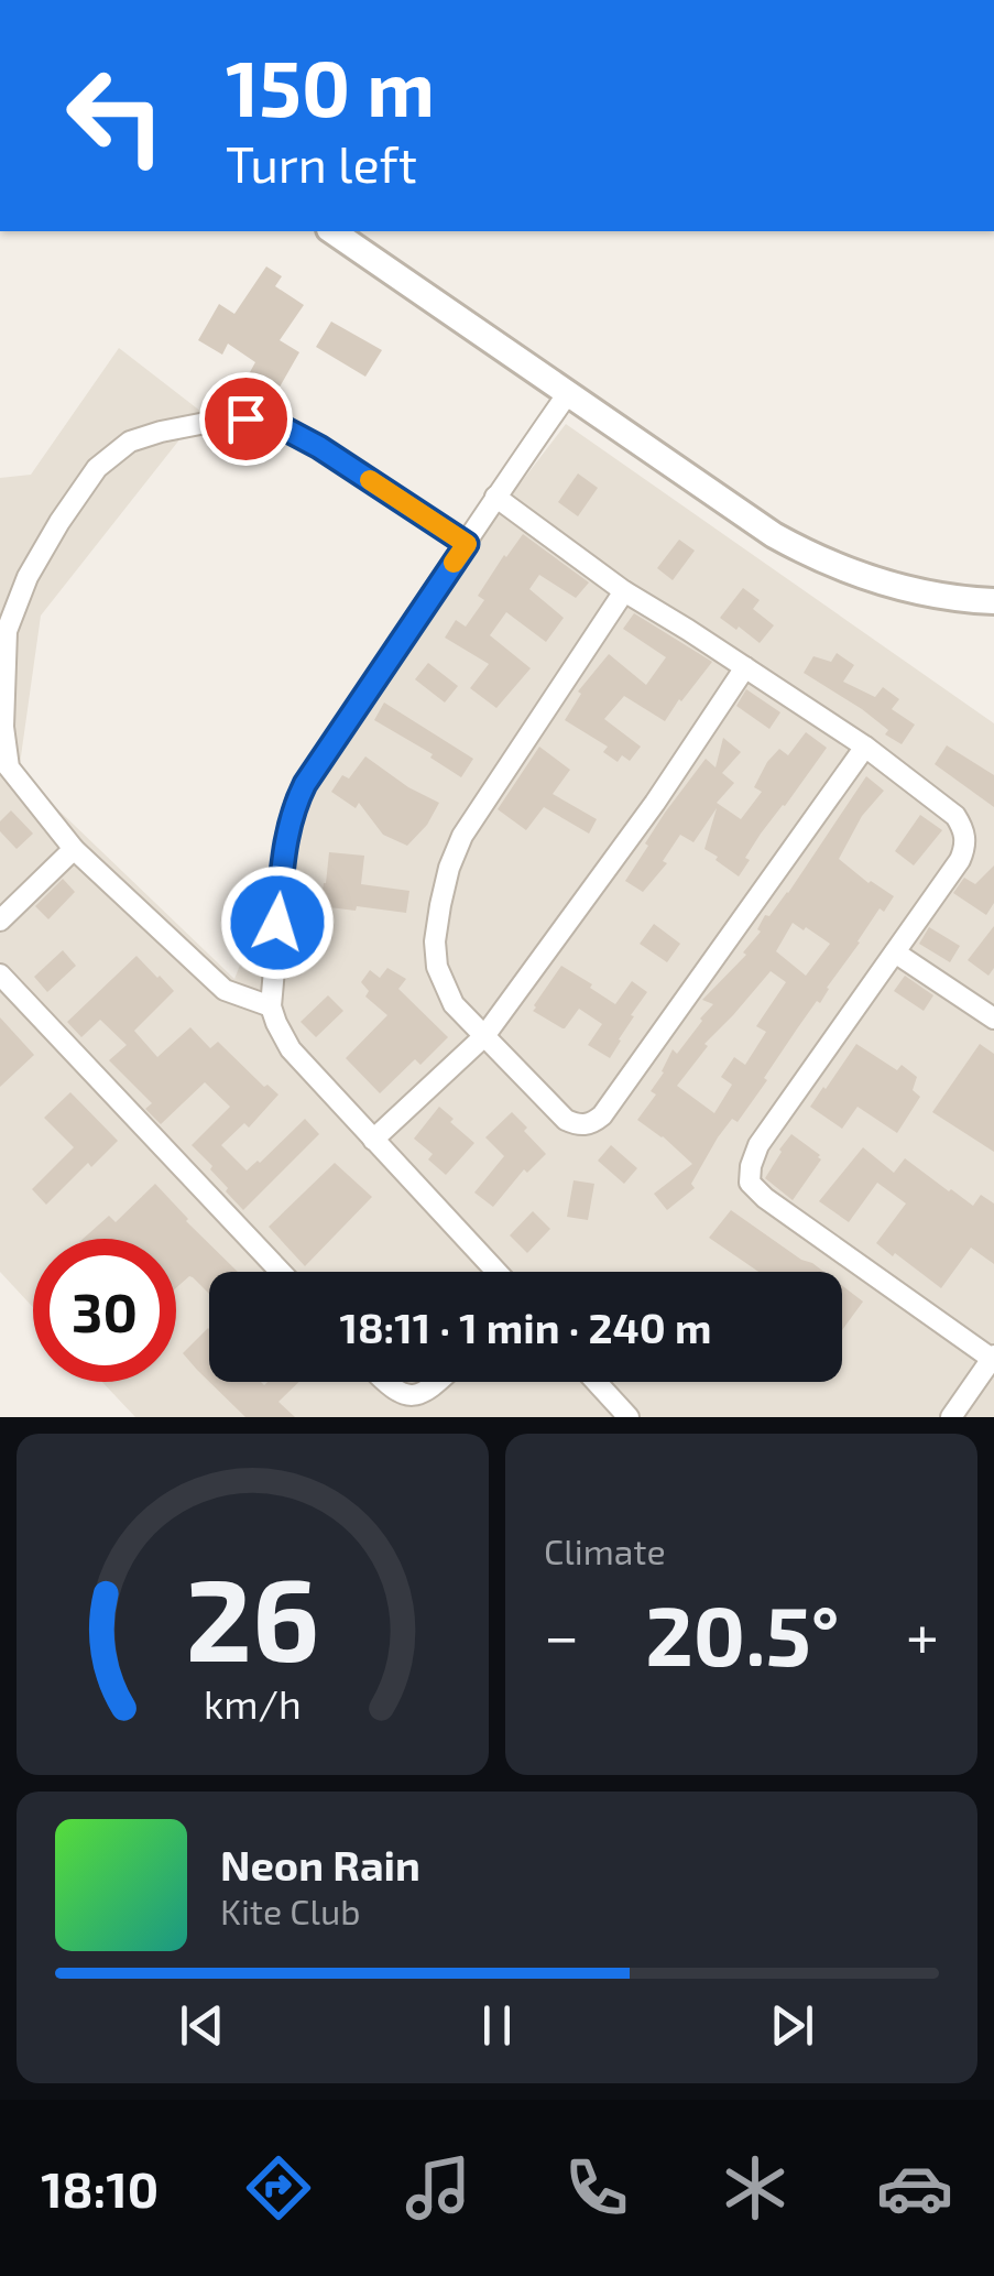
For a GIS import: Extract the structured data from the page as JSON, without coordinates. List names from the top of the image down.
{
  "page": {
    "turn": ["150 m", "Turn left"],
    "limit": "30",
    "trip": "18:11 · 1 min · 240 m",
    "tile": "Climate",
    "heat": ["−", "20.5°", "+"],
    "song": ["Neon Rain", "Kite Club"],
    "tabs": "18:10",
    "gauge": ["26", "km/h"]
  }
}
